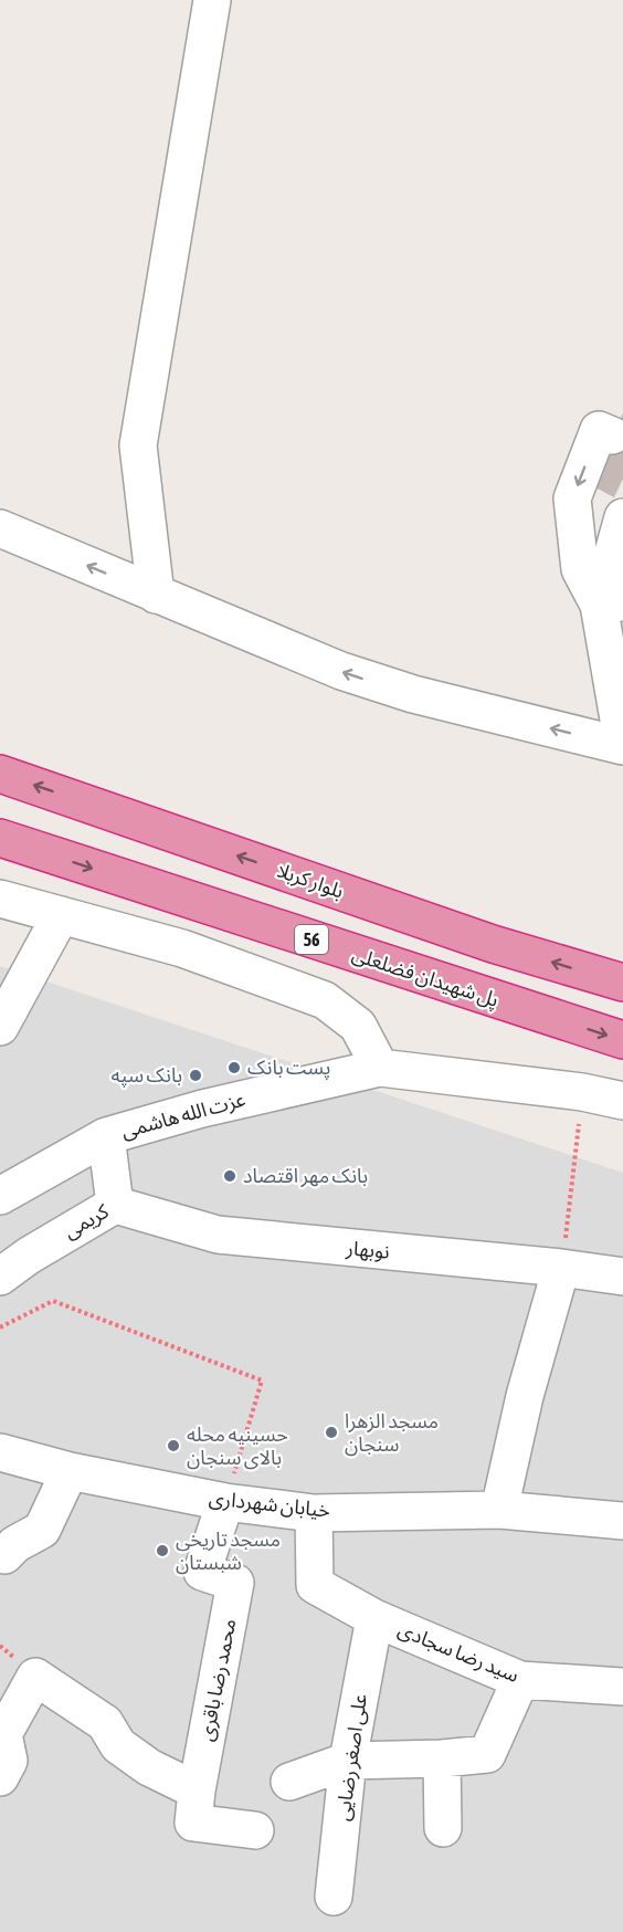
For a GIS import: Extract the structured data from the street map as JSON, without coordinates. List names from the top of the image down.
{
  "streets": {
    "highway": ["بلوار کربلا", "56", "پل شهیدان فضلعلی"],
    "street": [
      "عزت الله هاشمی",
      "کریمی",
      "نوبهار",
      "خیابان شهرداری",
      "سید رضا سجادی",
      "محمد رضا باقری",
      "علی اصغر رضایی"
    ]
  },
  "crossings": [
    ["عزت الله هاشمی", "کریمی"],
    ["کریمی", "نوبهار"],
    ["خیابان شهرداری", "سید رضا سجادی"],
    ["خیابان شهرداری", "محمد رضا باقری"],
    ["سید رضا سجادی", "علی اصغر رضایی"]
  ],
  "one_way": ["بلوار کربلا", "پل شهیدان فضلعلی"],
  "places": [
    "پست بانک",
    "بانک سپه",
    "بانک مهر اقتصاد",
    "مسجد الزهرا سنجان",
    "حسینیه محله بالای سنجان",
    "مسجد تاریخی شبستان"
  ]
}
